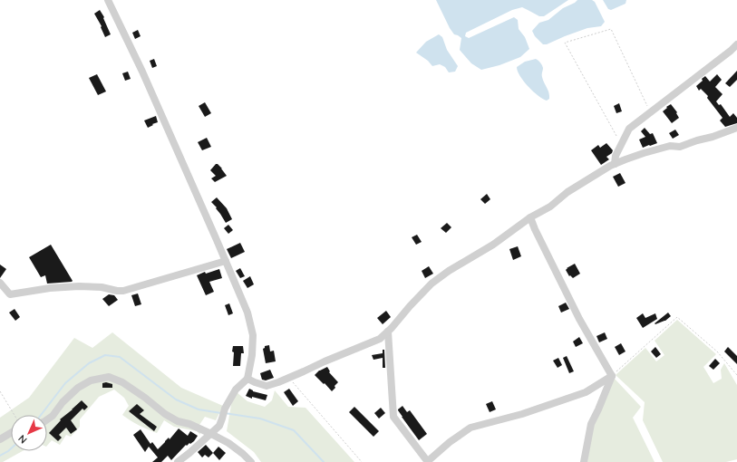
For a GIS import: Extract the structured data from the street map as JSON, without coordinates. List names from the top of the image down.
{
  "north": "bottom left"
}
